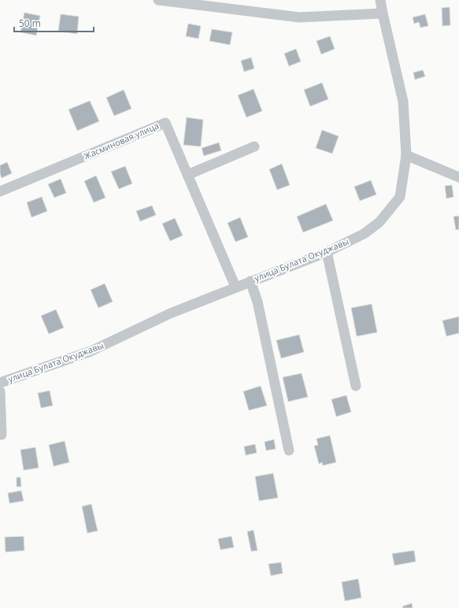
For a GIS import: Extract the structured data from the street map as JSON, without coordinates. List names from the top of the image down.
{
  "streets": {
    "street": ["Жасминовая улица", "улица Булата Окуджавы"]
  },
  "crossings": [
    ["Жасминовая улица", "улица Булата Окуджавы"]
  ],
  "scale_bar": "50 m"
}
